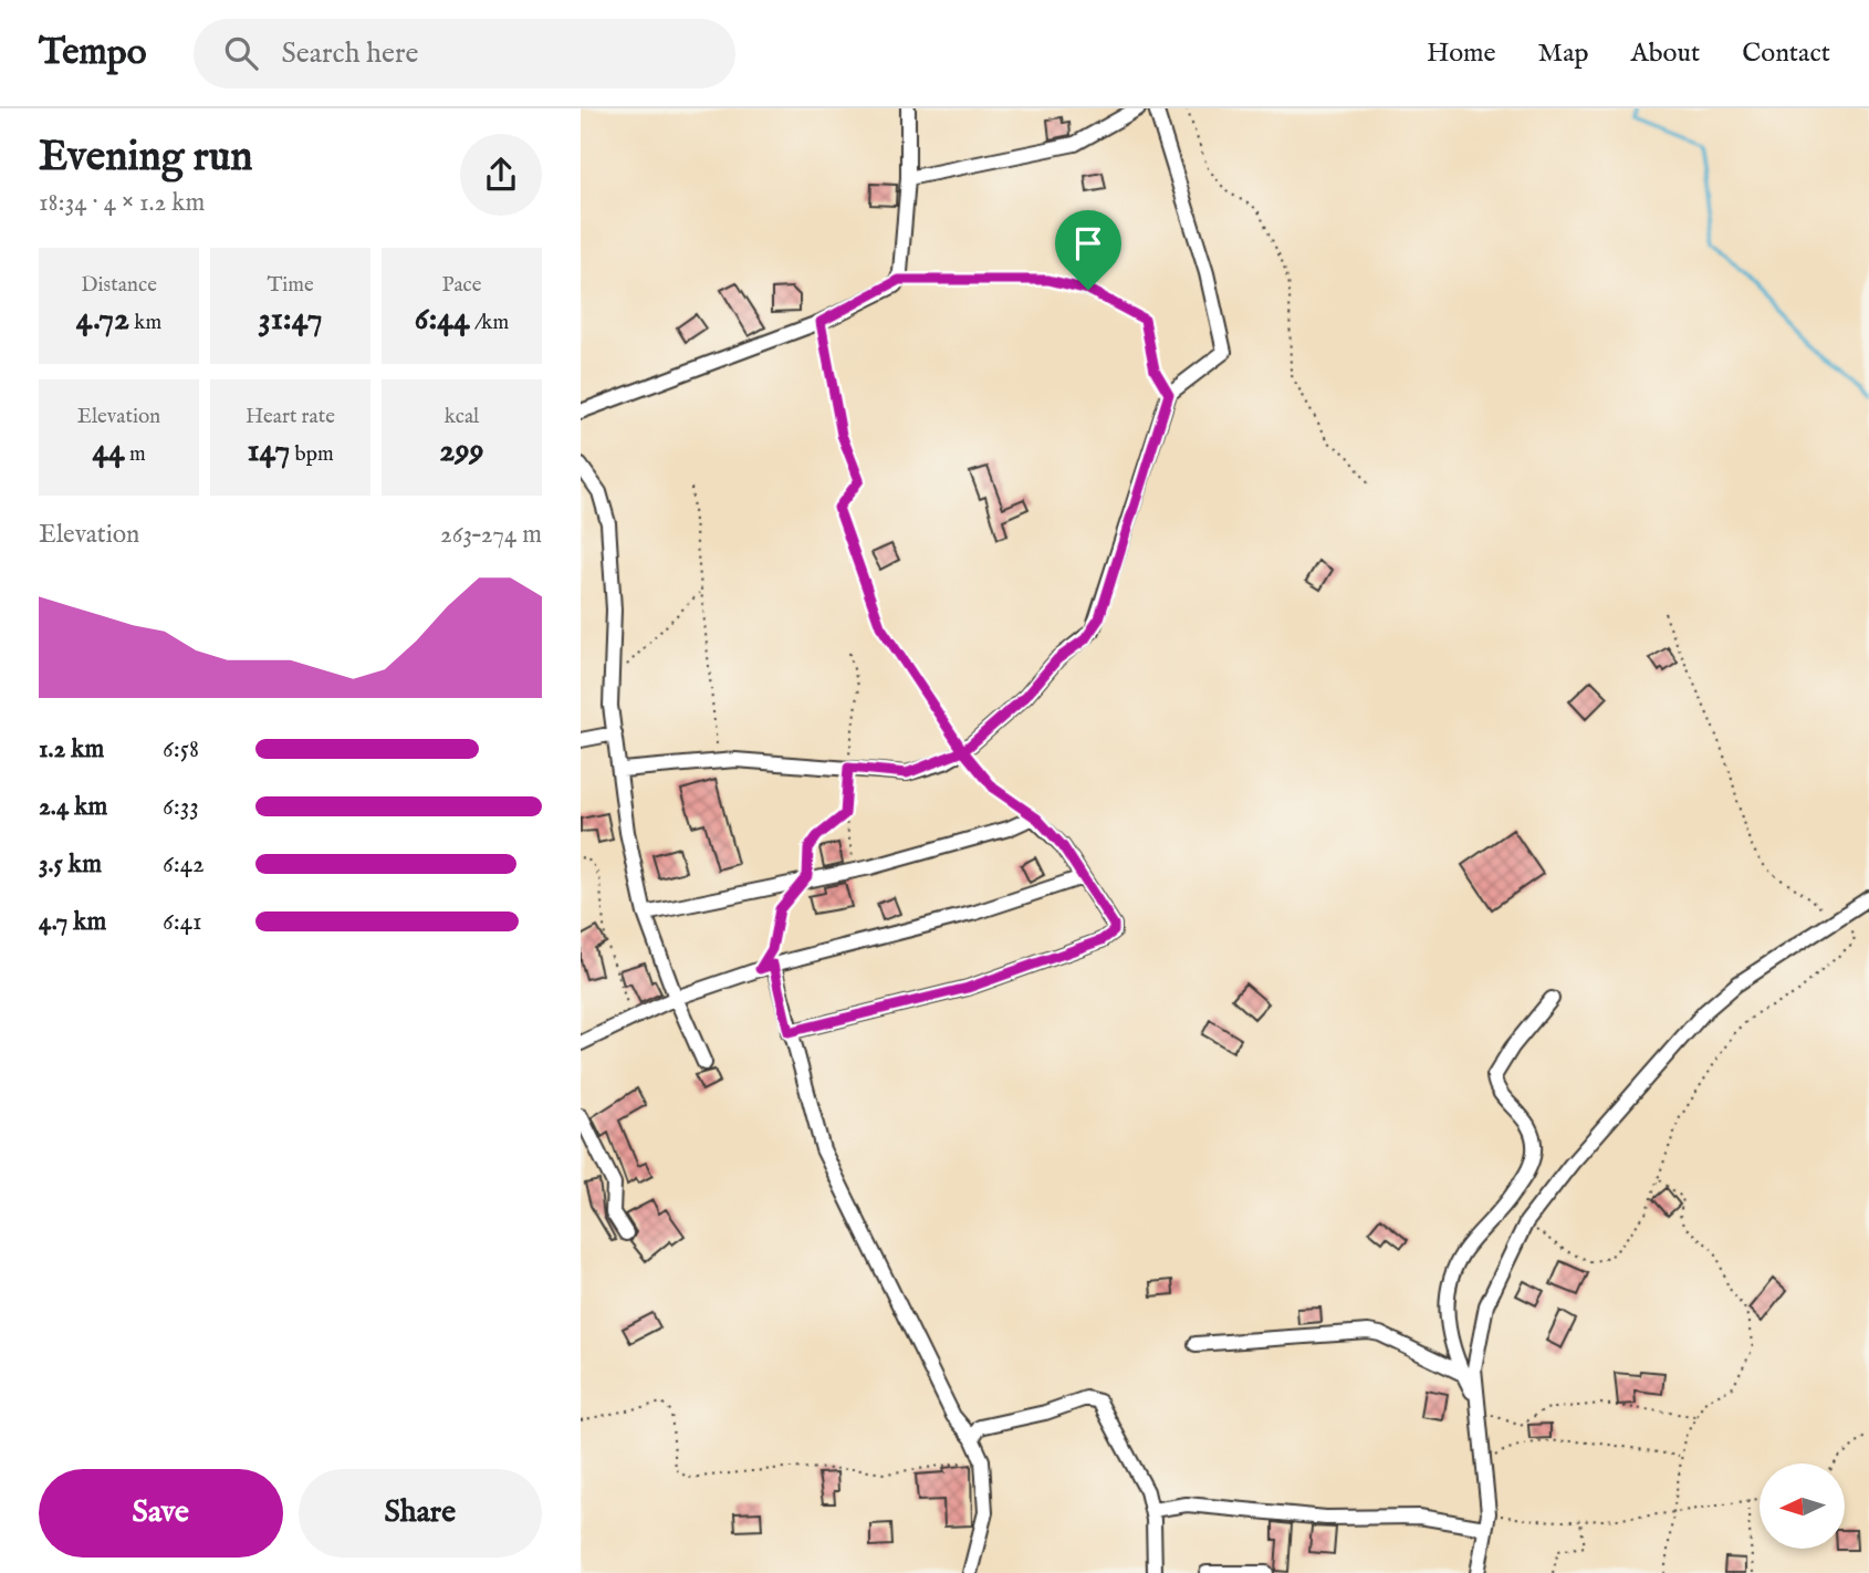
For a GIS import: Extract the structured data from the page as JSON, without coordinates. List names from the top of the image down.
{
  "north": "left",
  "page": {
    "header": "Tempo",
    "search": "Search here",
    "nav": [
      "Home",
      "Map",
      "About",
      "Contact"
    ],
    "heading": ["Evening run", "18:34 · 4 × 1.2 km"],
    "stats": [
      ["Distance", "4.72 km"],
      ["Time", "31:47"],
      ["Pace", "6:44 /km"],
      ["Elevation", "44 m"],
      ["Heart rate", "147 bpm"],
      ["kcal", "299"]
    ],
    "chart": ["Elevation", "263–274 m"],
    "list": [
      {
        "name": "1.2 km",
        "note": "6:58"
      },
      {
        "name": "2.4 km",
        "note": "6:33"
      },
      {
        "name": "3.5 km",
        "note": "6:42"
      },
      {
        "name": "4.7 km",
        "note": "6:41"
      }
    ],
    "buttons": ["Save", "Share"]
  }
}
